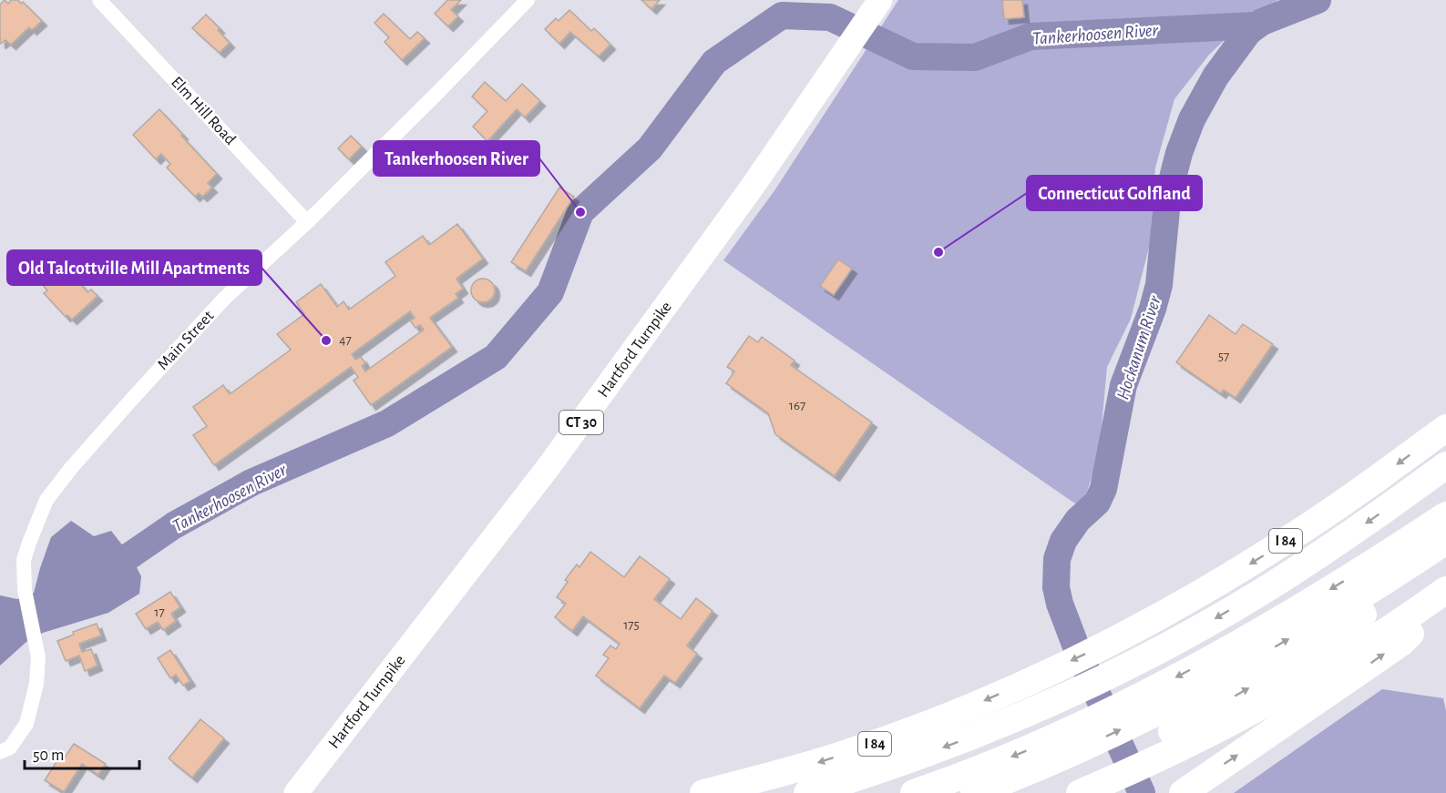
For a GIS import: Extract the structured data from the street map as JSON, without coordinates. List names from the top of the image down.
{
  "streets": {
    "highway": ["I 84"],
    "main road": ["Hartford Turnpike", "CT 30"],
    "street": ["Elm Hill Road", "Main Street"]
  },
  "crossings": [
    ["Elm Hill Road", "Main Street"]
  ],
  "water": ["Tankerhoosen River", "Hockanum River"],
  "places": ["Tankerhoosen River", "Connecticut Golfland", "Old Talcottville Mill Apartments"],
  "house_numbers": [
    "47",
    "57",
    "167",
    "17",
    "175"
  ],
  "scale_bar": "50 m"
}
